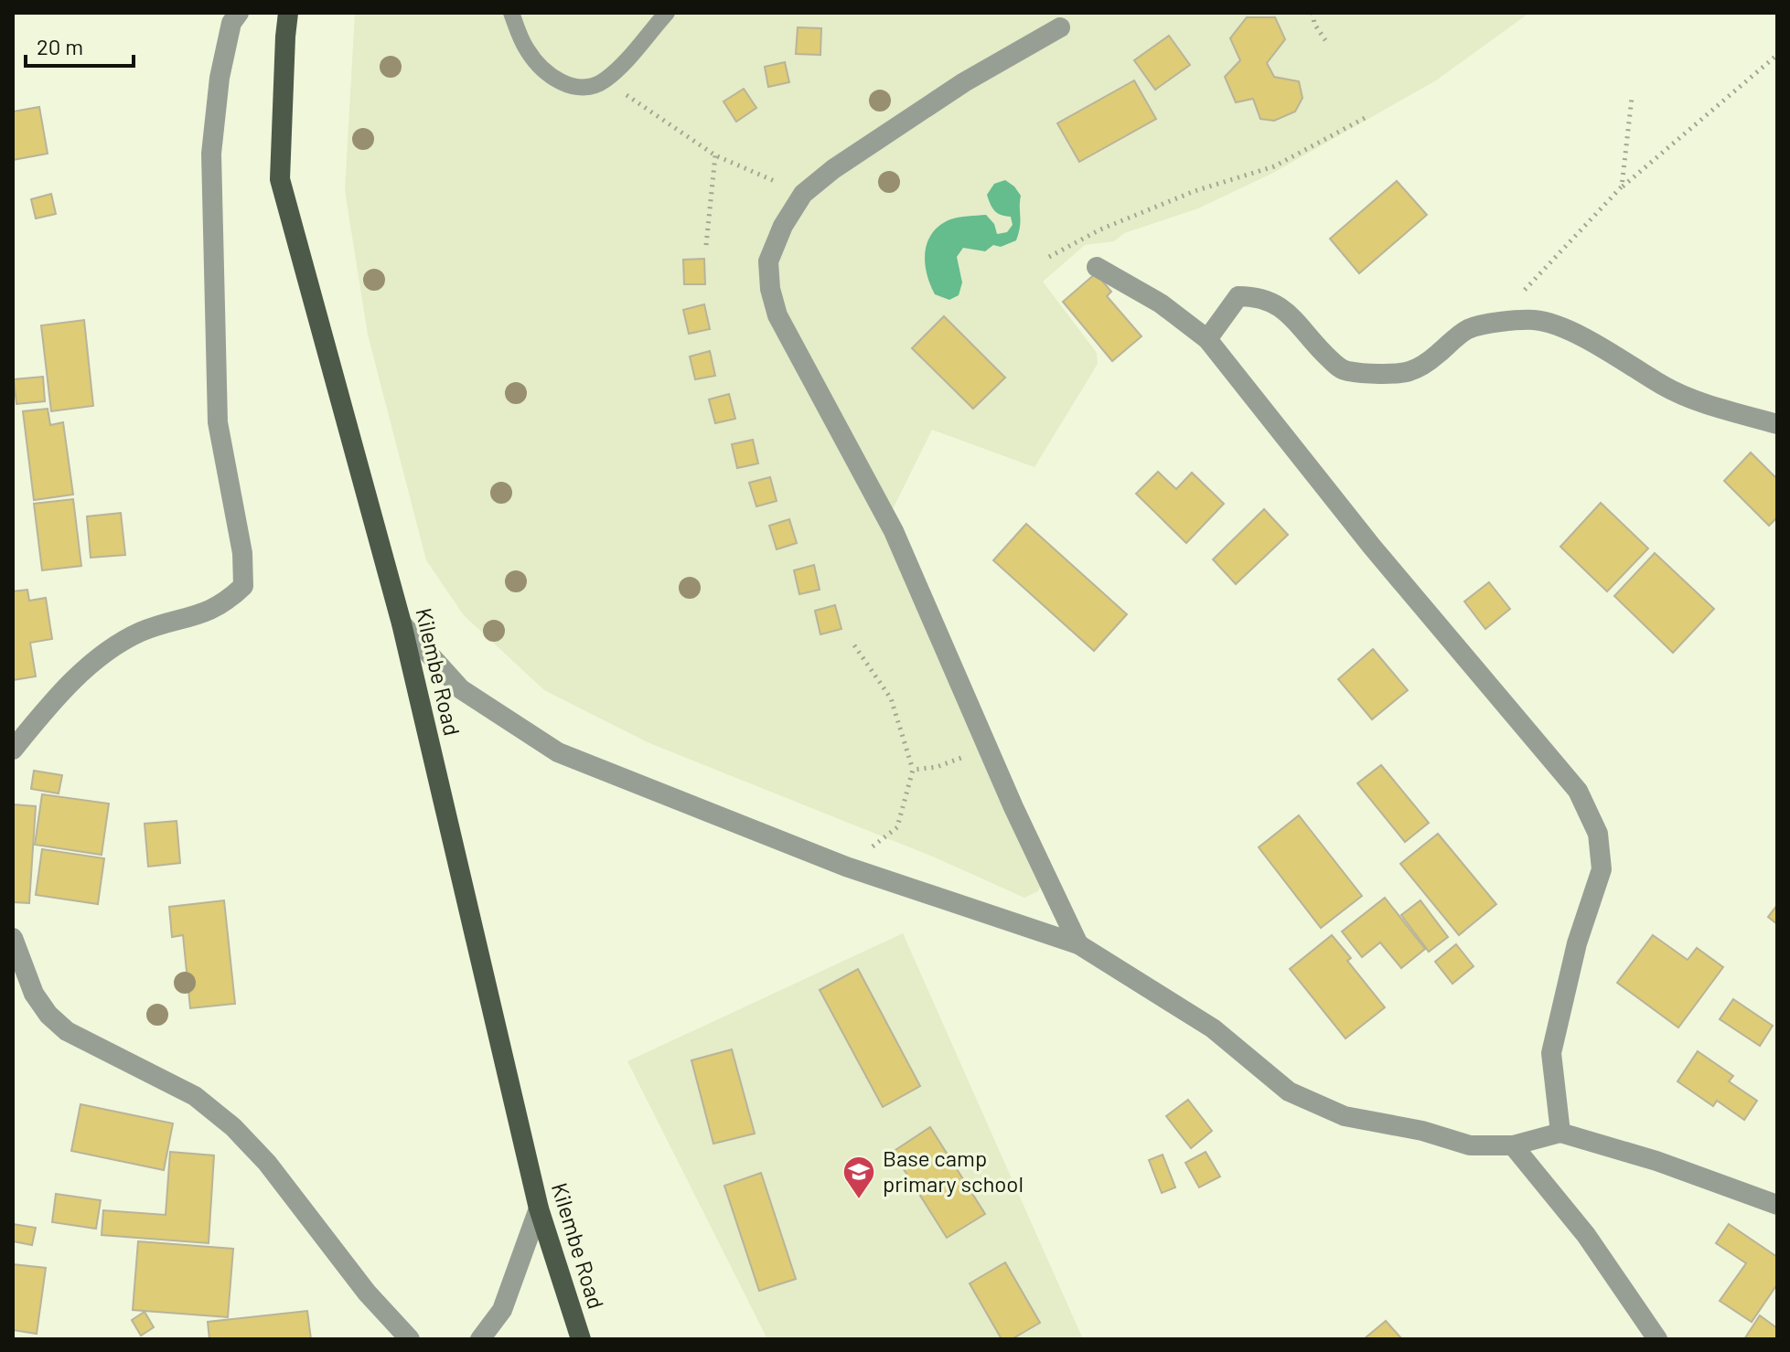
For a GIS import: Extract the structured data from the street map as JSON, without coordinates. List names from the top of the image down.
{
  "streets": {
    "main road": ["Kilembe Road"]
  },
  "places": {
    "school or university": ["Base camp primary school"]
  },
  "scale_bar": "20 m"
}
